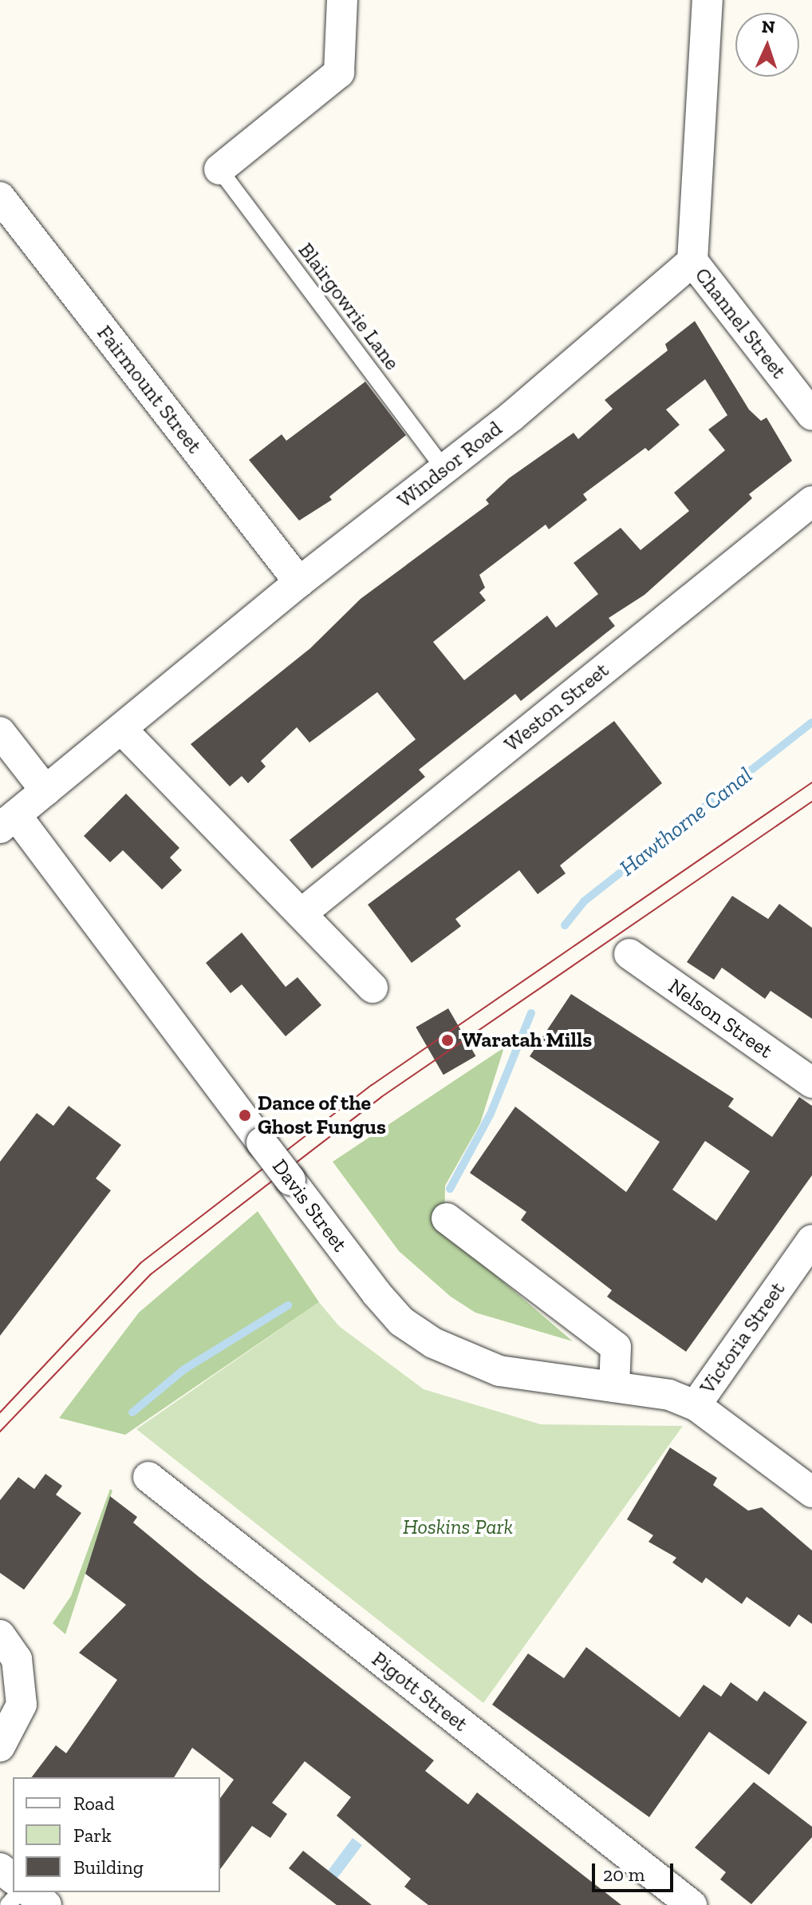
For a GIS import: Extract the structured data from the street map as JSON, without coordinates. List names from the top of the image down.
{
  "streets": {
    "street": [
      "Channel Street",
      "Fairmount Street",
      "Windsor Road",
      "Weston Street",
      "Nelson Street",
      "Davis Street",
      "Victoria Street",
      "Pigott Street"
    ],
    "lane": ["Blairgowrie Lane"]
  },
  "crossings": [
    ["Blairgowrie Lane", "Windsor Road"],
    ["Channel Street", "Windsor Road"],
    ["Fairmount Street", "Windsor Road"],
    ["Windsor Road", "Davis Street"],
    ["Davis Street", "Victoria Street"]
  ],
  "water": ["Hawthorne Canal"],
  "parks": ["Hoskins Park"],
  "places": ["Waratah Mills", "Dance of the Ghost Fungus"],
  "legend": ["Road", "Park", "Building"],
  "scale_bar": "20 m",
  "north": "top"
}
